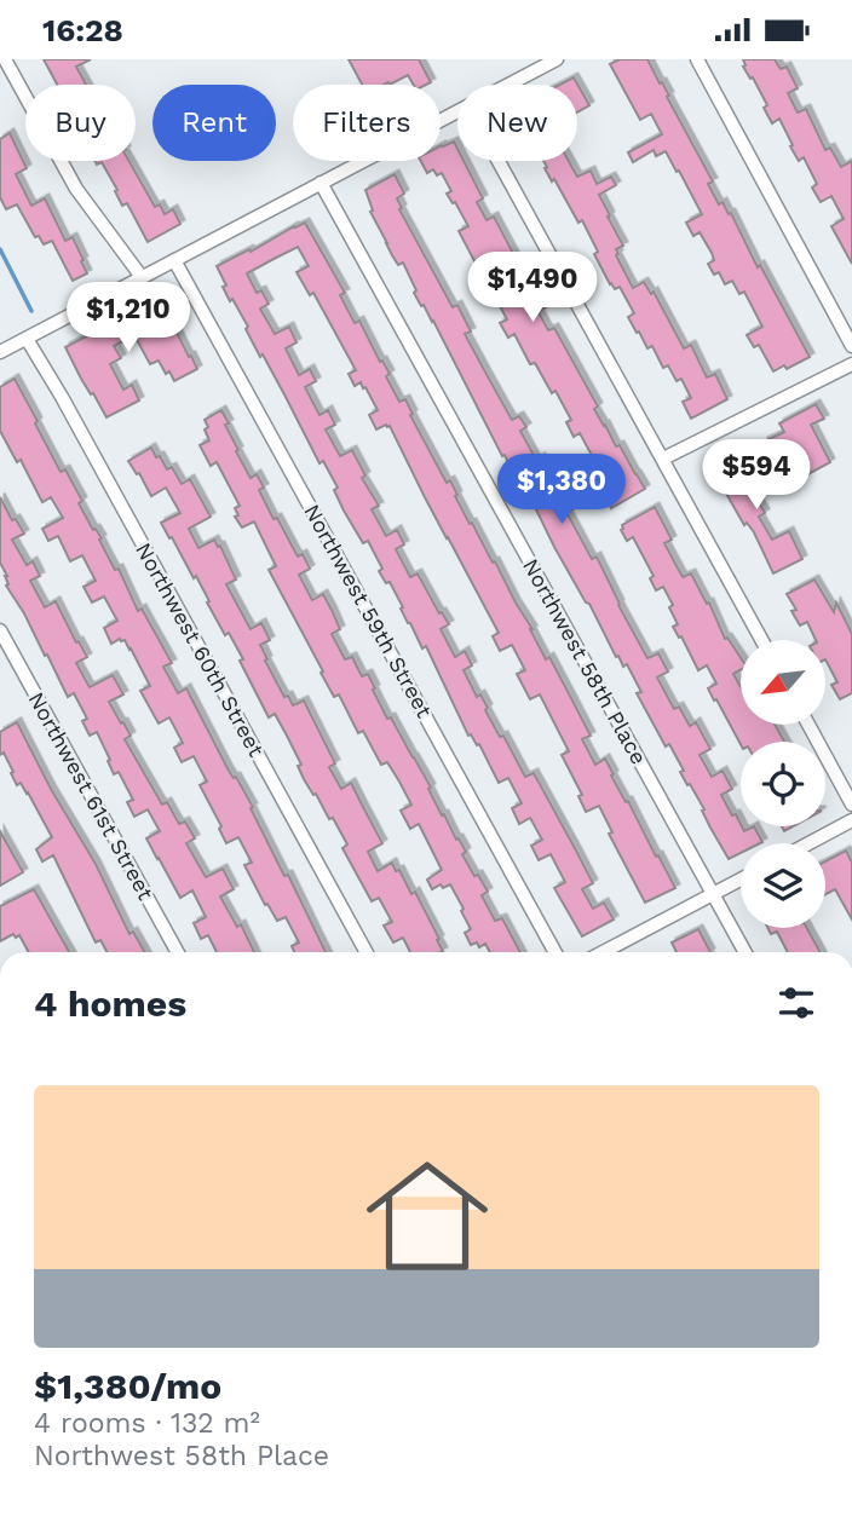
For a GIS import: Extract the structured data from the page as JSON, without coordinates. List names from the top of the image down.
{
  "streets": {
    "street": [
      "Northwest 59th Street",
      "Northwest 60th Street",
      "Northwest 58th Place",
      "Northwest 61st Street"
    ]
  },
  "north": "bottom left",
  "page": {
    "status": "16:28",
    "chip": [
      "Buy",
      "Rent",
      "Filters",
      "New"
    ],
    "price": [
      "$1,490",
      "$1,210",
      "$594",
      "$1,380"
    ],
    "heading": "4 homes",
    "list": [
      {
        "name": "$1,380/mo",
        "note": "4 rooms · 132 m² · Northwest 58th Place"
      }
    ]
  }
}
